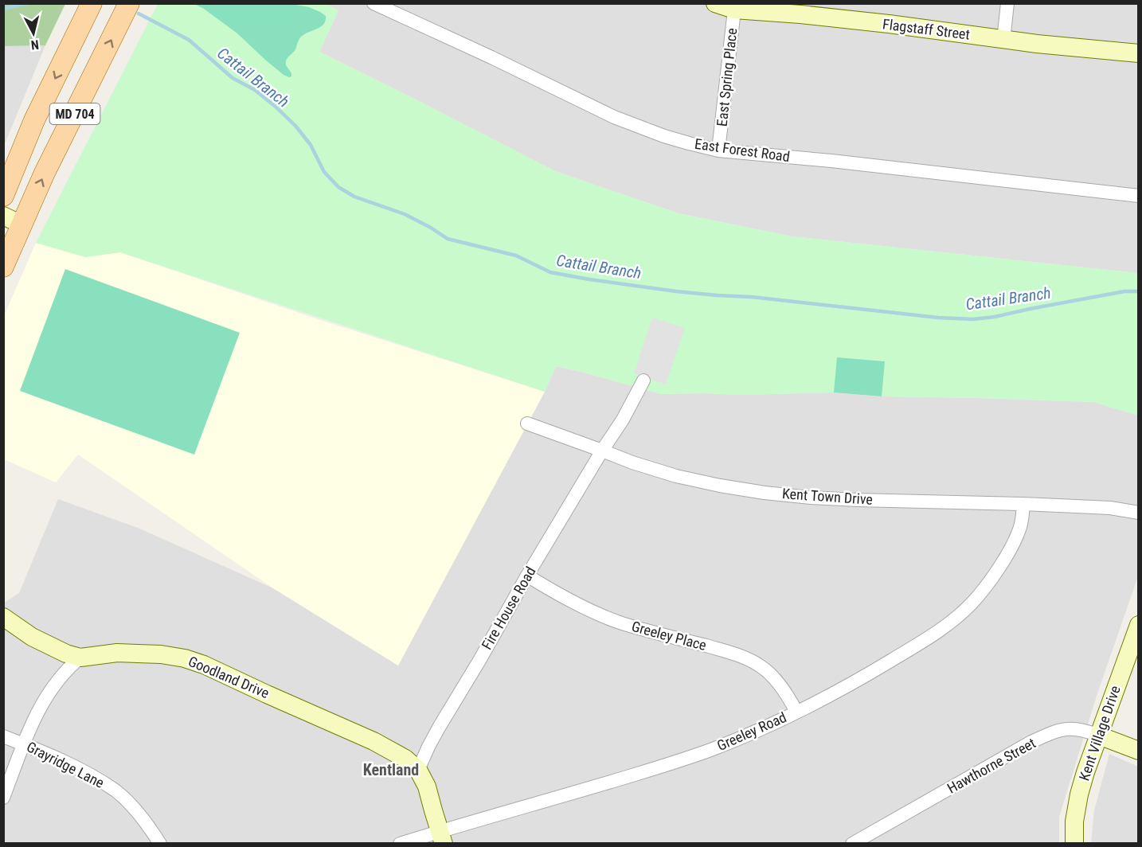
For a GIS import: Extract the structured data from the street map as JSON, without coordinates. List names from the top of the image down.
{
  "streets": {
    "main road": ["MD 704"],
    "street": [
      "Flagstaff Street",
      "East Spring Place",
      "East Forest Road",
      "Kent Town Drive",
      "Fire House Road",
      "Greeley Place",
      "Goodland Drive",
      "Greeley Road",
      "Kent Village Drive",
      "Grayridge Lane",
      "Hawthorne Street"
    ]
  },
  "crossings": [
    ["Flagstaff Street", "East Spring Place"],
    ["East Spring Place", "East Forest Road"],
    ["Kent Town Drive", "Fire House Road"],
    ["Kent Town Drive", "Greeley Road"],
    ["Fire House Road", "Greeley Place"],
    ["Fire House Road", "Goodland Drive"],
    ["Greeley Place", "Greeley Road"],
    ["Kent Village Drive", "Hawthorne Street"]
  ],
  "districts": ["Kentland"],
  "water": ["Cattail Branch"],
  "north": "bottom"
}
